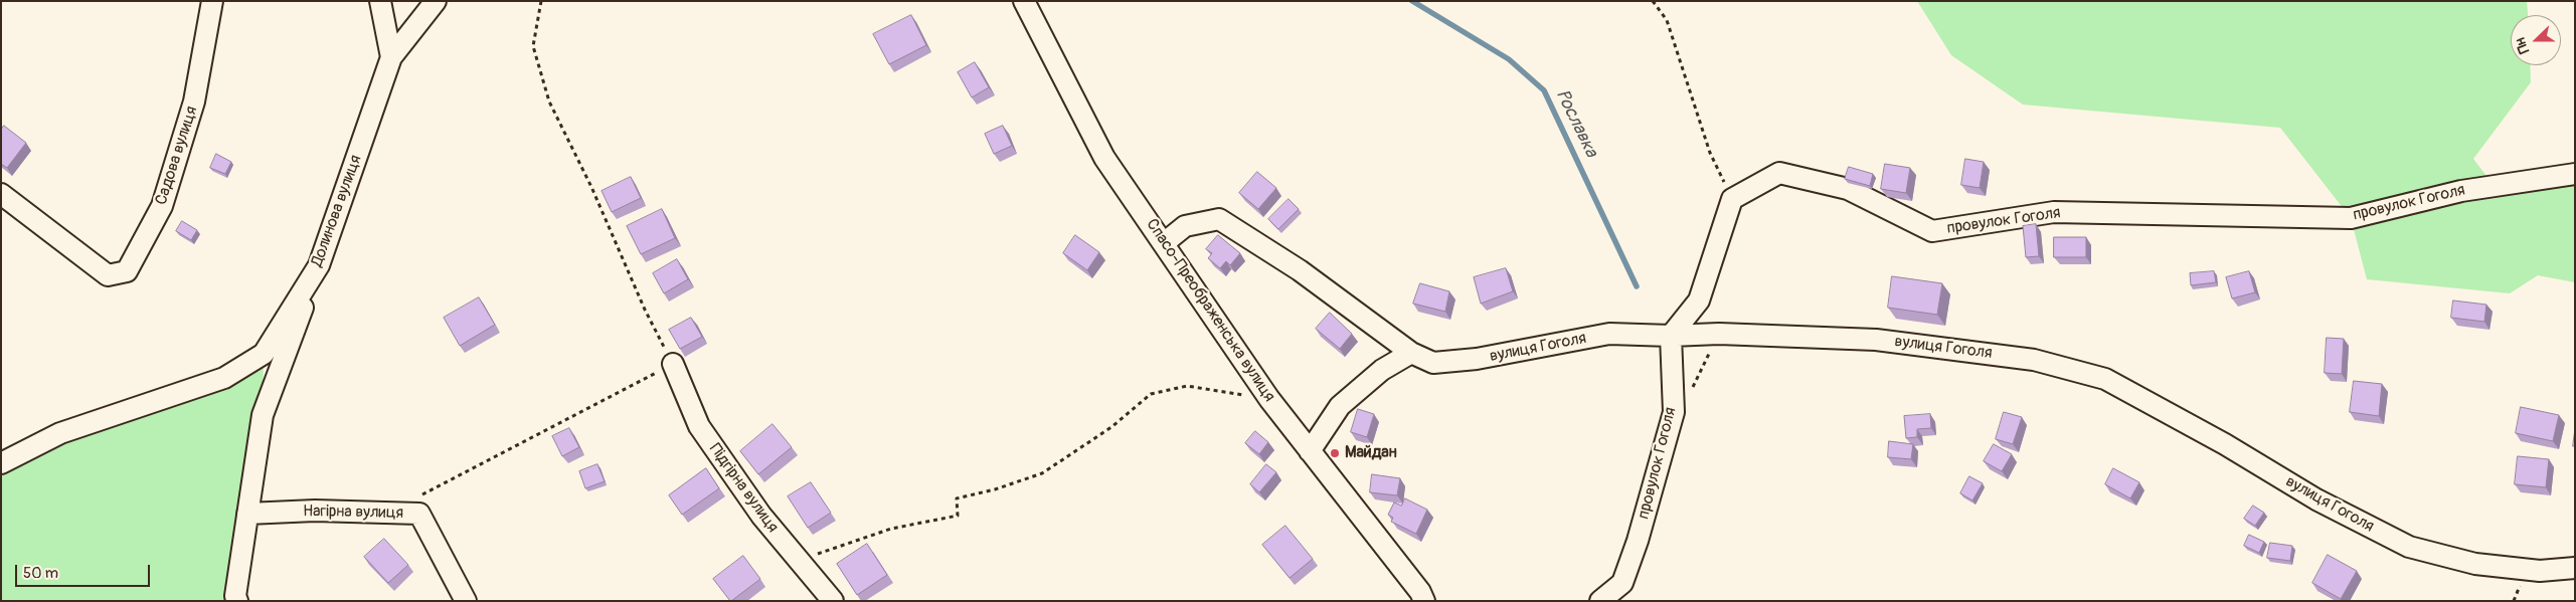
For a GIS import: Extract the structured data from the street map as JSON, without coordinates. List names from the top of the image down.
{
  "streets": {
    "street": [
      "Садова вулиця",
      "провулок Гоголя",
      "Долинова вулиця",
      "Спасо-Преображенська вулиця",
      "вулиця Гоголя",
      "Підгірна вулиця",
      "Нагірна вулиця"
    ]
  },
  "crossings": [
    ["провулок Гоголя", "вулиця Гоголя"],
    ["Спасо-Преображенська вулиця", "вулиця Гоголя"]
  ],
  "water": ["Рославка"],
  "places": ["Майдан"],
  "scale_bar": "50 m",
  "north": "left"
}
